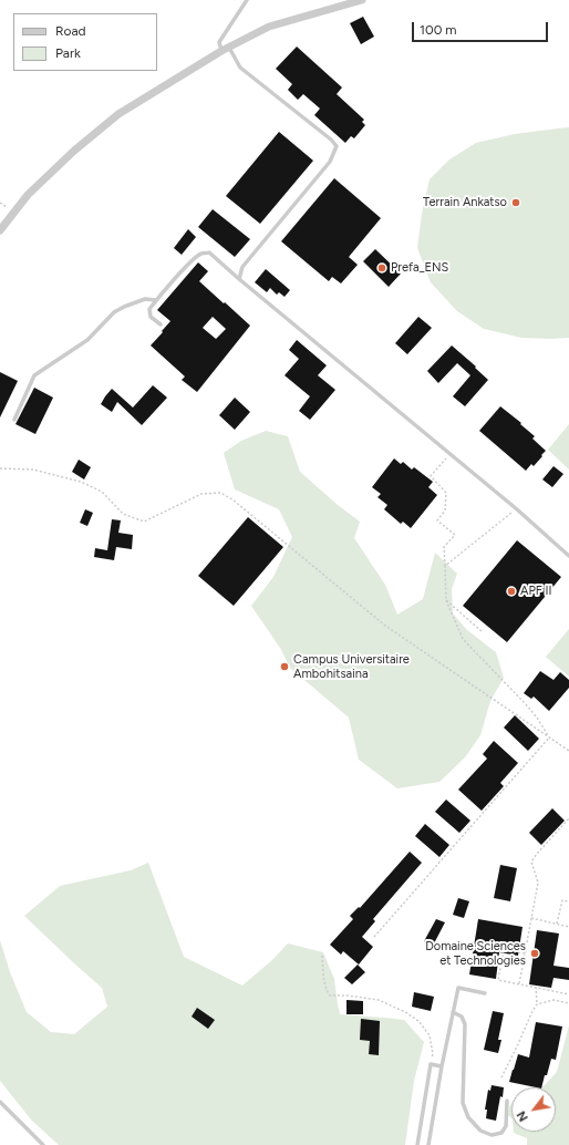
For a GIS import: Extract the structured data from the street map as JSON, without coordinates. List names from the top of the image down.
{
  "places": [
    "Terrain Ankatso",
    "Prefa_ENS",
    "APF II",
    "Campus Universitaire Ambohitsaina",
    "Domaine Sciences et Technologies"
  ],
  "legend": ["Road", "Park"],
  "scale_bar": "100 m",
  "north": "bottom left"
}
